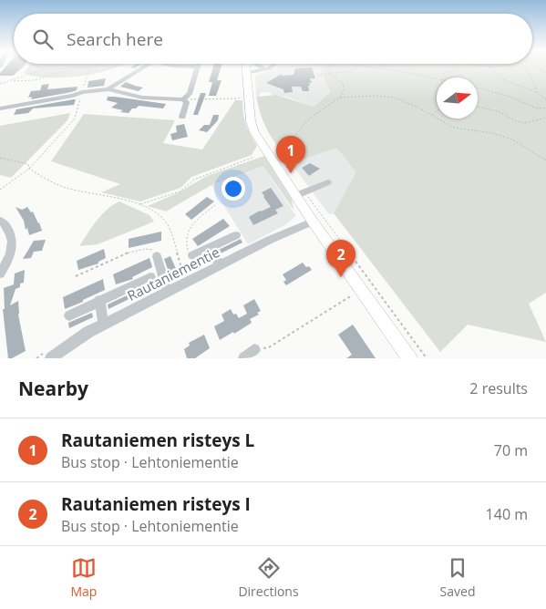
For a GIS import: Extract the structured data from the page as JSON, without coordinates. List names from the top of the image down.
{
  "streets": {
    "street": ["Rautaniementie"]
  },
  "north": "right",
  "page": {
    "search": "Search here",
    "pins": ["1", "2"],
    "heading": ["Nearby", "2 results"],
    "list": [
      {
        "mark": "1",
        "name": "Rautaniemen risteys L",
        "note": "Bus stop · Lehtoniementie",
        "value": "70 m"
      },
      {
        "mark": "2",
        "name": "Rautaniemen risteys I",
        "note": "Bus stop · Lehtoniementie",
        "value": "140 m"
      }
    ],
    "nav": ["Map", "Directions", "Saved"]
  }
}
